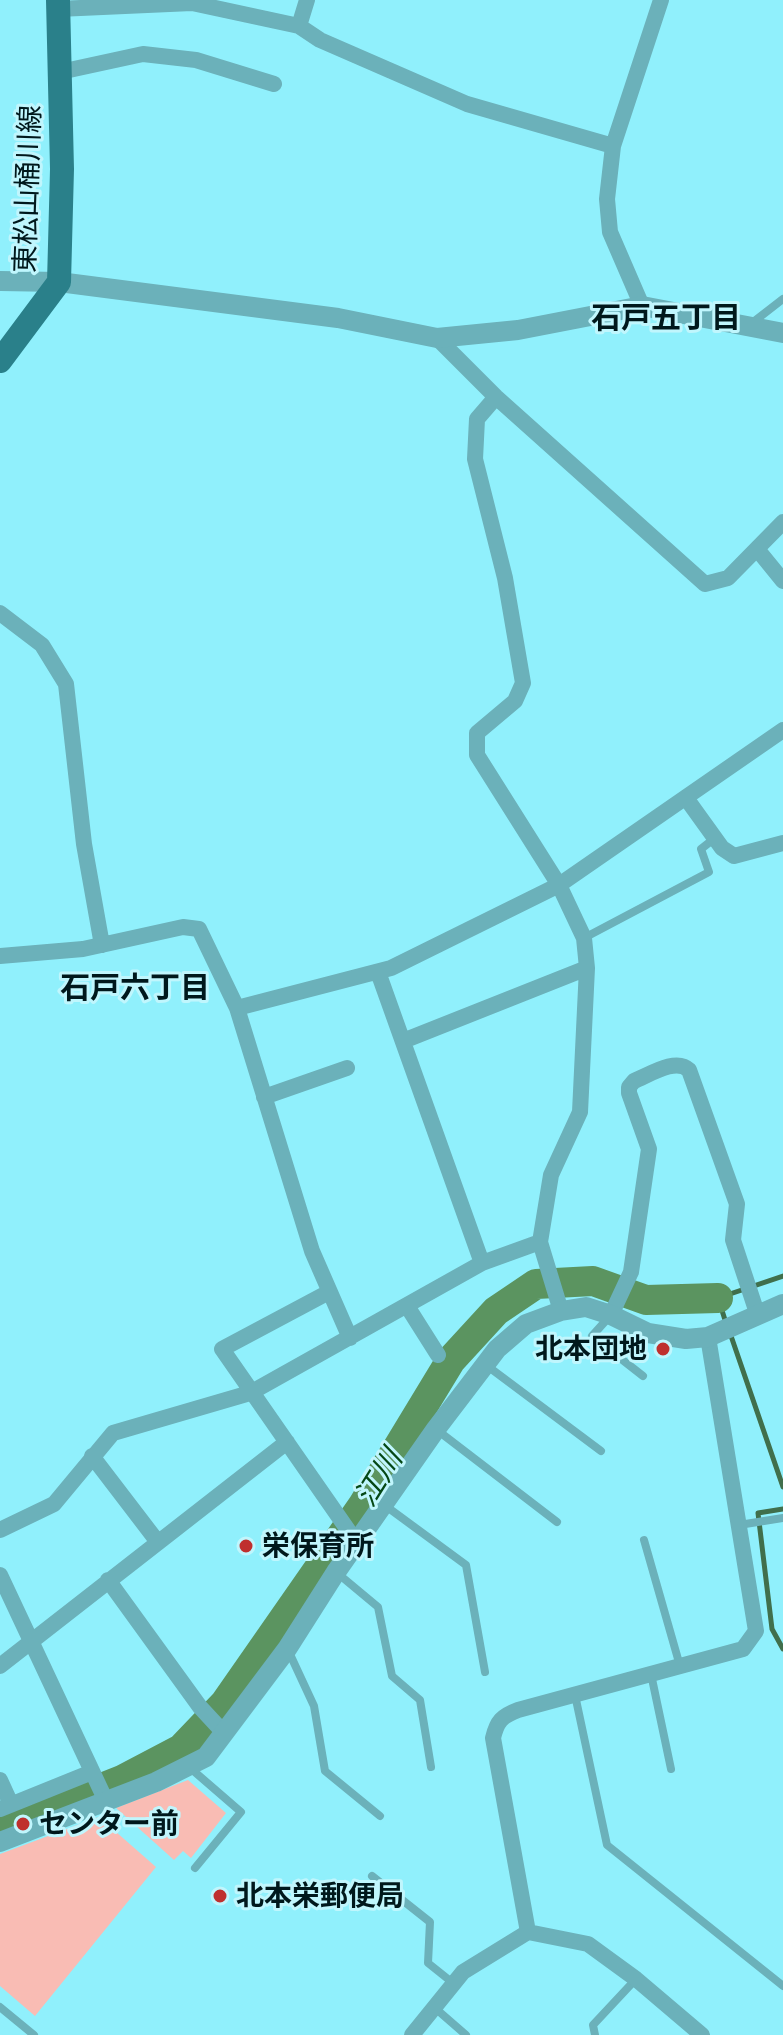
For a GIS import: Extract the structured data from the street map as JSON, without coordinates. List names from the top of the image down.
{
  "streets": {
    "main road": ["東松山桶川線"]
  },
  "districts": ["石戸五丁目", "石戸六丁目"],
  "water": ["江川"],
  "places": [
    "北本団地",
    "栄保育所",
    "センター前",
    "北本栄郵便局"
  ]
}
